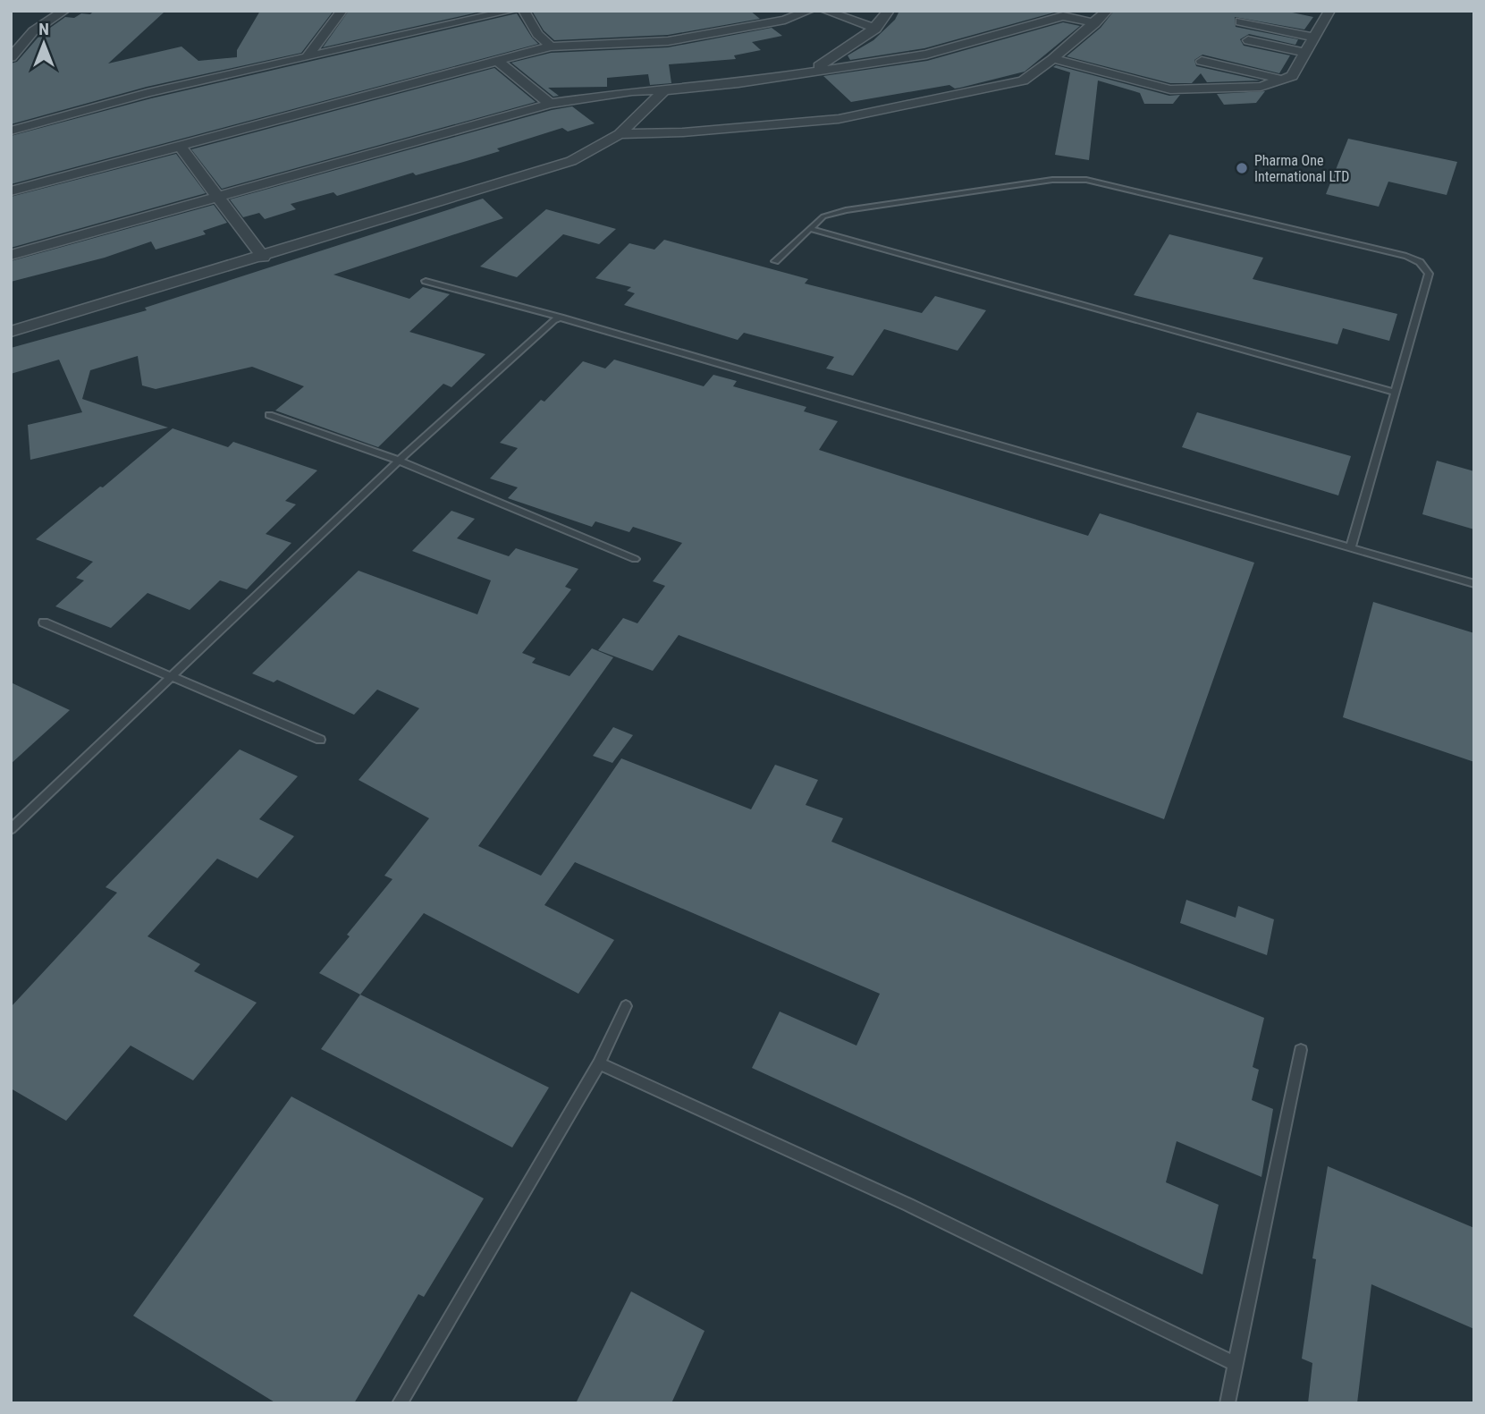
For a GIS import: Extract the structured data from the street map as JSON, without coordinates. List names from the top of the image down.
{
  "places": ["Pharma One International LTD"],
  "north": "top"
}
